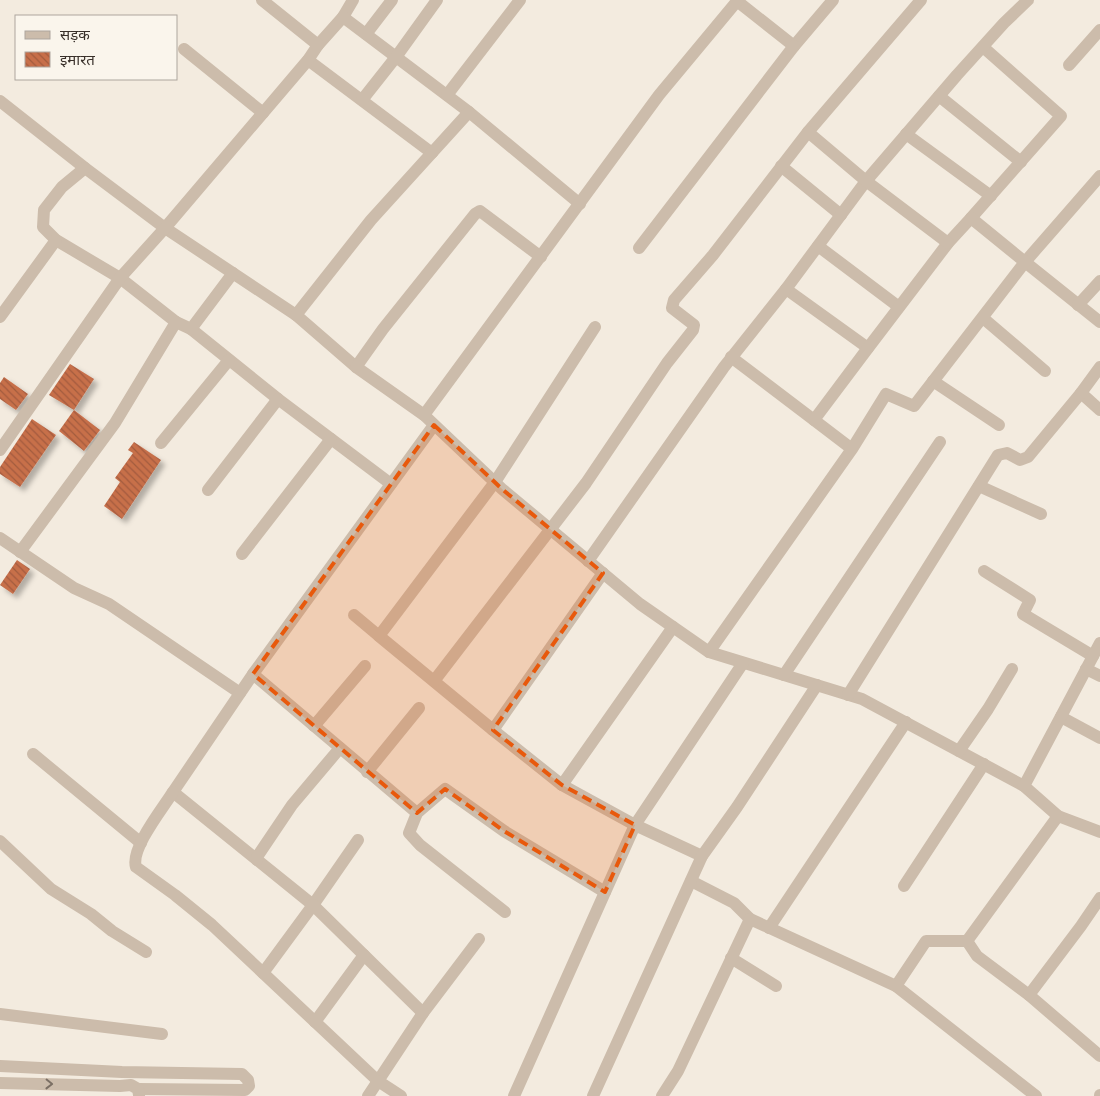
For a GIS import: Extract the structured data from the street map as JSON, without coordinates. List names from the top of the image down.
{
  "legend": ["सड़क", "इमारत"]
}
